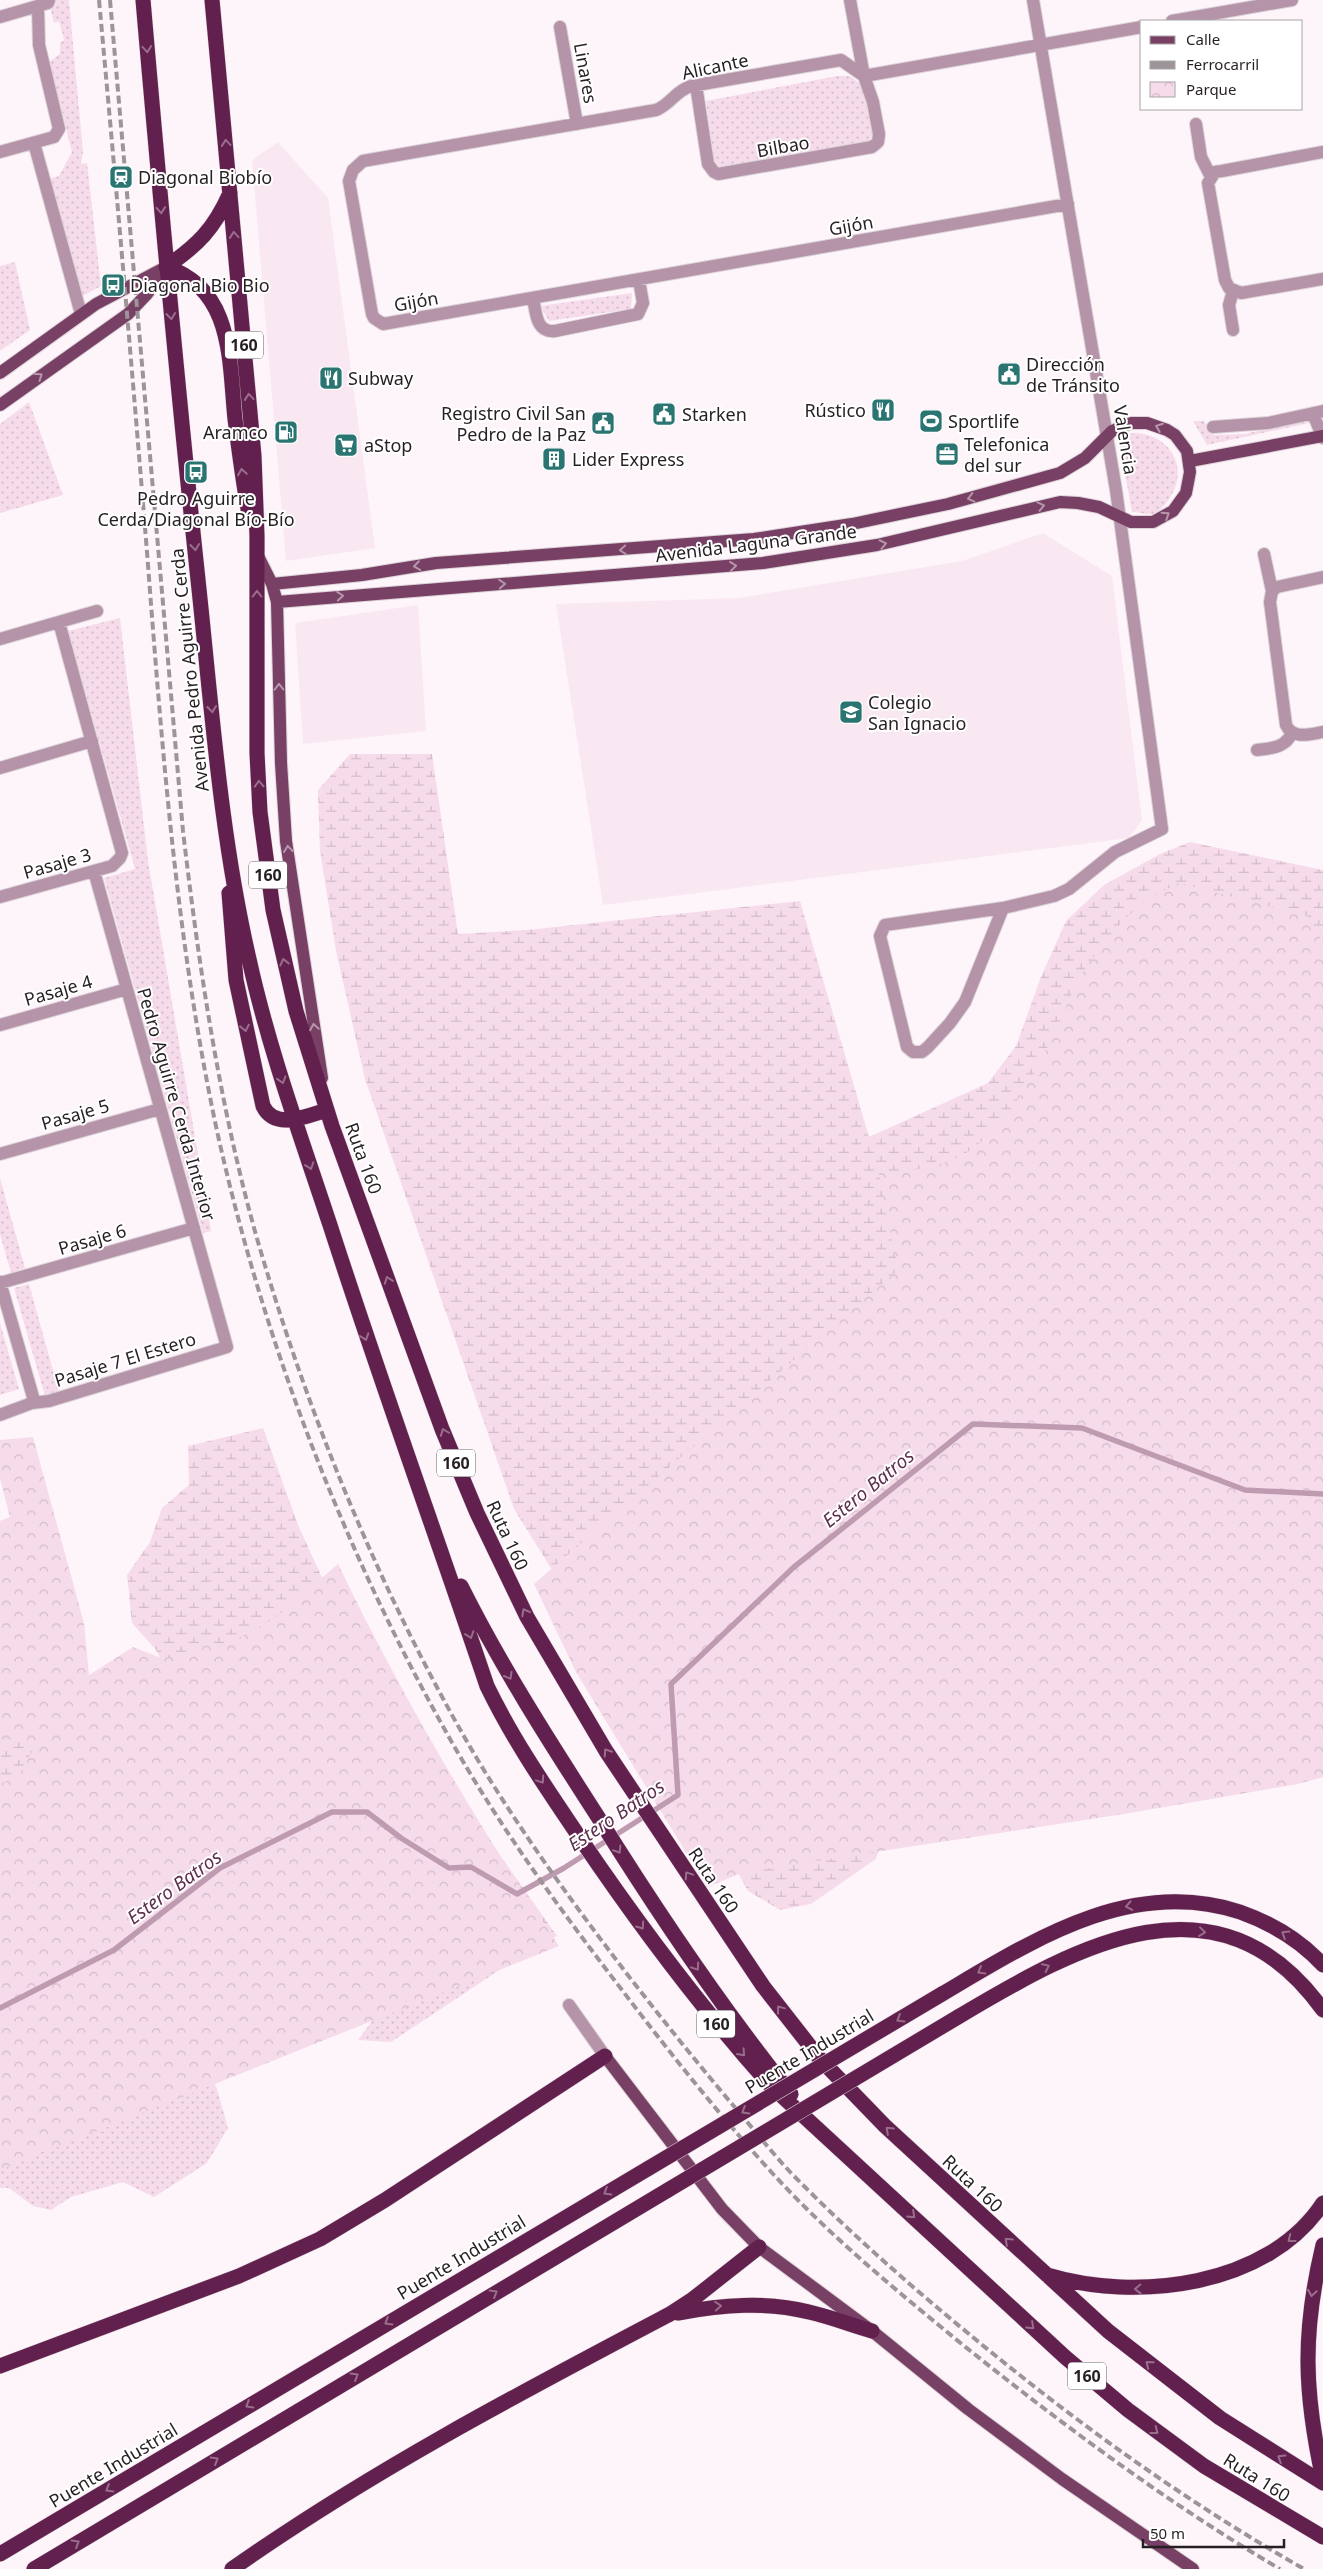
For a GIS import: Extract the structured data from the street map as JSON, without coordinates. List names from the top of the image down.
{
  "streets": {
    "highway": [
      "160",
      "Avenida Pedro Aguirre Cerda",
      "Ruta 160",
      "Puente Industrial"
    ],
    "main road": ["Avenida Laguna Grande"],
    "street": [
      "Alicante",
      "Linares",
      "Bilbao",
      "Gijón",
      "Valencia",
      "Pasaje 3",
      "Pasaje 4",
      "Pedro Aguirre Cerda Interior",
      "Pasaje 5",
      "Pasaje 6",
      "Pasaje 7 El Estero"
    ]
  },
  "crossings": [
    ["Alicante", "Linares"],
    ["Alicante", "Bilbao"],
    ["Alicante", "Gijón"],
    ["Gijón", "Valencia"],
    ["160", "Ruta 160"],
    ["Valencia", "Avenida Laguna Grande"],
    ["Avenida Pedro Aguirre Cerda", "Ruta 160"],
    ["Pasaje 3", "Pedro Aguirre Cerda Interior"],
    ["Pasaje 4", "Pedro Aguirre Cerda Interior"],
    ["Pedro Aguirre Cerda Interior", "Pasaje 5"],
    ["Pedro Aguirre Cerda Interior", "Pasaje 6"],
    ["Pedro Aguirre Cerda Interior", "Pasaje 7 El Estero"]
  ],
  "water": ["Estero Batros"],
  "places": {
    "station": ["Diagonal Biobío"],
    "bus stop": ["Diagonal Bio Bio", "Pedro Aguirre Cerda/Diagonal Bío-Bío"],
    "public building": ["Dirección de Tránsito", "Starken", "Registro Civil San Pedro de la Paz"],
    "restaurant": ["Subway", "Rústico"],
    "sports": ["Sportlife"],
    "fuel station": ["Aramco"],
    "supermarket": ["aStop"],
    "office": ["Telefonica del sur"],
    "building": ["Lider Express"],
    "school or university": ["Colegio San Ignacio"]
  },
  "legend": ["Calle", "Ferrocarril", "Parque"],
  "scale_bar": "50 m"
}
